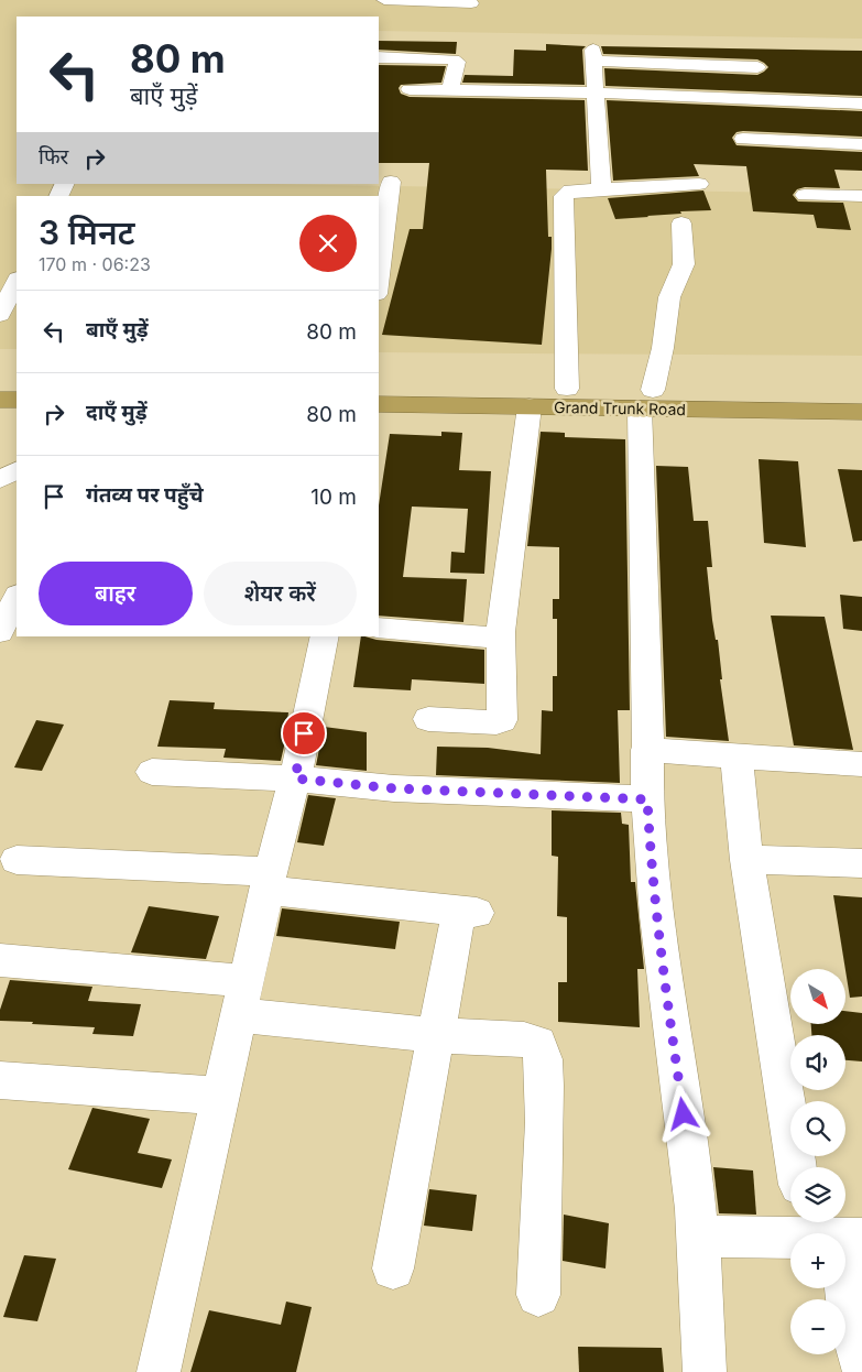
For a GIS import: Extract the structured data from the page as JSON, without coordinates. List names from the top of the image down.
{
  "streets": {
    "highway": ["Grand Trunk Road"]
  },
  "north": "bottom right",
  "page": {
    "turn": ["80 m", "बाएँ मुड़ें"],
    "then": "फिर",
    "heading": ["3 मिनट", "170 m · 06:23"],
    "list": [
      {
        "name": "बाएँ मुड़ें",
        "value": "80 m"
      },
      {
        "name": "दाएँ मुड़ें",
        "value": "80 m"
      },
      {
        "name": "गंतव्य पर पहुँचे",
        "value": "10 m"
      }
    ],
    "buttons": ["बाहर", "शेयर करें"],
    "map_buttons": ["+", "−"]
  }
}
